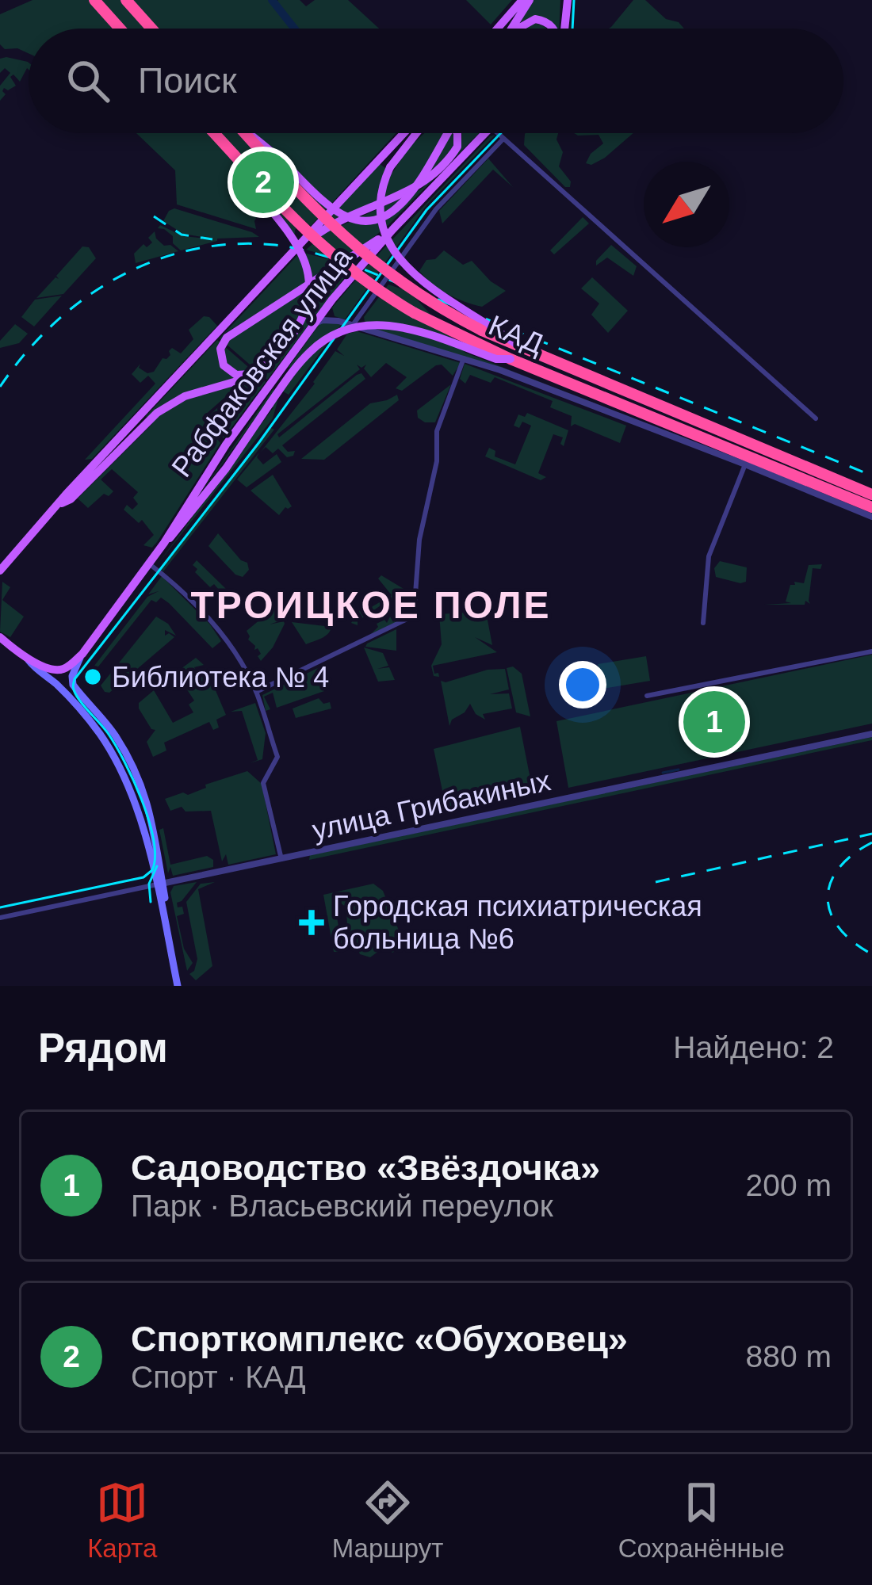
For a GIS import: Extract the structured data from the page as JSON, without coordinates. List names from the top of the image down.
{
  "streets": {
    "highway": ["КАД"],
    "main road": ["Рабфаковская улица"],
    "street": ["улица Грибакиных"]
  },
  "districts": ["ТРОИЦКОЕ ПОЛЕ"],
  "places": {
    "other": ["Библиотека № 4"],
    "health": ["Городская психиатрическая больница №6"]
  },
  "north": "bottom left",
  "page": {
    "search": "Поиск",
    "pins": ["2", "1"],
    "heading": ["Рядом", "Найдено: 2"],
    "list": [
      {
        "mark": "1",
        "name": "Садоводство «Звёздочка»",
        "note": "Парк · Власьевский переулок",
        "value": "200 m"
      },
      {
        "mark": "2",
        "name": "Спорткомплекс «Обуховец»",
        "note": "Спорт · КАД",
        "value": "880 m"
      }
    ],
    "nav": ["Карта", "Маршрут", "Сохранённые"]
  }
}
